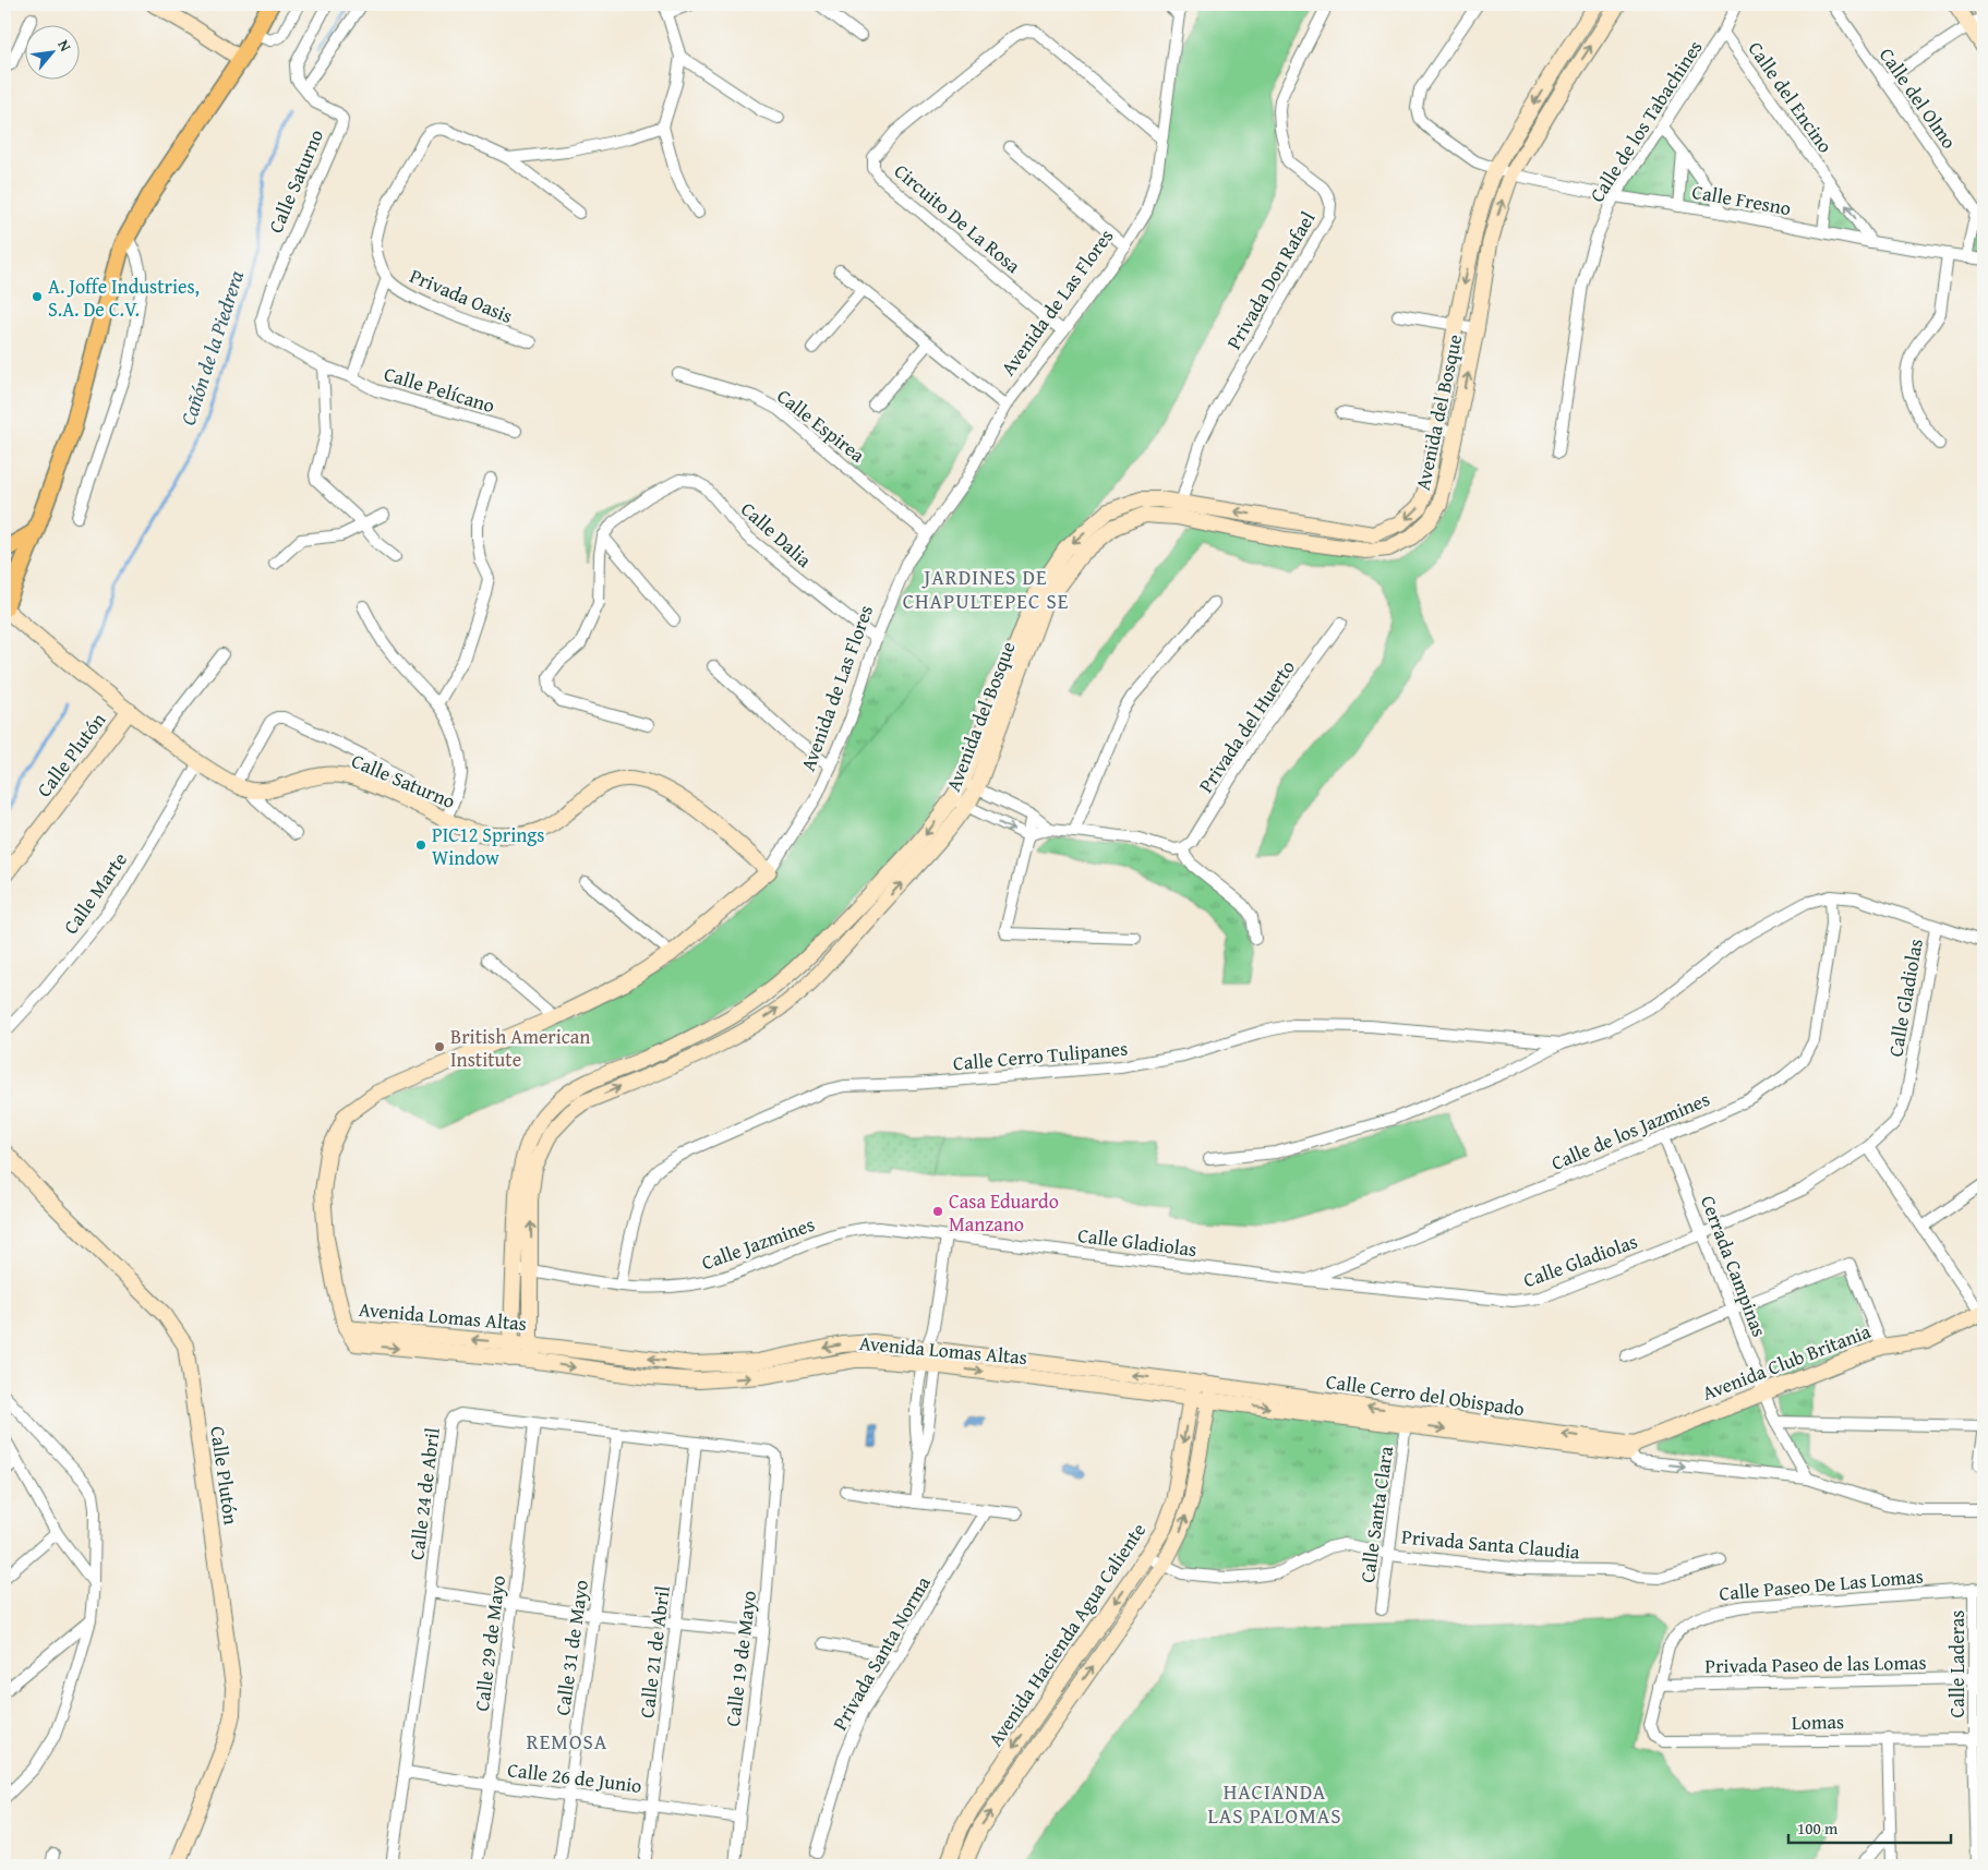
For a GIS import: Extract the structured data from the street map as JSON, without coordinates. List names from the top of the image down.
{
  "streets": {
    "main road": [
      "Calle Saturno",
      "Avenida de Las Flores",
      "Avenida del Bosque",
      "Calle Plutón",
      "Avenida Lomas Altas",
      "Avenida Club Britania",
      "Calle Cerro del Obispado",
      "Avenida Hacienda Agua Caliente"
    ],
    "street": [
      "Calle del Encino",
      "Calle del Olmo",
      "Calle de los Tabachines",
      "Calle Fresno",
      "Circuito De La Rosa",
      "Privada Don Rafael",
      "Privada Oasis",
      "Calle Pelícano",
      "Calle Espirea",
      "Calle Dalia",
      "Privada del Huerto",
      "Calle Marte",
      "Calle Gladiolas",
      "Calle Cerro Tulipanes",
      "Calle de los Jazmines",
      "Calle Jazmines",
      "Cerrada Campinas",
      "Calle 24 de Abril",
      "Calle Santa Clara",
      "Privada Santa Claudia",
      "Calle Paseo De Las Lomas",
      "Calle 29 de Mayo",
      "Calle 31 de Mayo",
      "Calle 21 de Abril",
      "Privada Santa Norma",
      "Calle 19 de Mayo",
      "Privada Paseo de las Lomas",
      "Calle Laderas",
      "Lomas",
      "Calle 26 de Junio"
    ]
  },
  "crossings": [
    ["Calle del Encino", "Calle de los Tabachines"],
    ["Calle del Encino", "Calle Fresno"],
    ["Calle de los Tabachines", "Calle Fresno"],
    ["Calle Saturno", "Avenida de Las Flores"],
    ["Calle Saturno", "Calle Pelícano"],
    ["Calle Fresno", "Avenida del Bosque"],
    ["Circuito De La Rosa", "Avenida de Las Flores"],
    ["Privada Don Rafael", "Avenida del Bosque"],
    ["Privada Oasis", "Calle Pelícano"],
    ["Avenida de Las Flores", "Calle Espirea"],
    ["Avenida de Las Flores", "Calle Dalia"],
    ["Avenida de Las Flores", "Avenida Lomas Altas"],
    ["Avenida del Bosque", "Calle Jazmines"],
    ["Avenida del Bosque", "Avenida Lomas Altas"],
    ["Calle Gladiolas", "Calle de los Jazmines"],
    ["Calle Gladiolas", "Calle Jazmines"],
    ["Calle Gladiolas", "Cerrada Campinas"],
    ["Calle Cerro Tulipanes", "Calle Jazmines"],
    ["Calle de los Jazmines", "Cerrada Campinas"],
    ["Cerrada Campinas", "Avenida Club Britania"],
    ["Cerrada Campinas", "Calle Cerro del Obispado"],
    ["Avenida Lomas Altas", "Calle Cerro del Obispado"],
    ["Avenida Lomas Altas", "Avenida Hacienda Agua Caliente"],
    ["Avenida Club Britania", "Calle Cerro del Obispado"],
    ["Calle Cerro del Obispado", "Calle Santa Clara"],
    ["Calle Cerro del Obispado", "Avenida Hacienda Agua Caliente"],
    ["Calle 24 de Abril", "Calle 29 de Mayo"],
    ["Calle 24 de Abril", "Calle 31 de Mayo"],
    ["Calle 24 de Abril", "Calle 21 de Abril"],
    ["Calle 24 de Abril", "Calle 19 de Mayo"],
    ["Calle 24 de Abril", "Calle 26 de Junio"],
    ["Calle Santa Clara", "Privada Santa Claudia"],
    ["Privada Santa Claudia", "Avenida Hacienda Agua Caliente"],
    ["Calle Paseo De Las Lomas", "Privada Paseo de las Lomas"],
    ["Calle Paseo De Las Lomas", "Calle Laderas"],
    ["Calle Paseo De Las Lomas", "Lomas"],
    ["Calle 29 de Mayo", "Calle 26 de Junio"],
    ["Calle 31 de Mayo", "Calle 26 de Junio"],
    ["Calle 21 de Abril", "Calle 26 de Junio"],
    ["Calle 19 de Mayo", "Calle 26 de Junio"],
    ["Privada Paseo de las Lomas", "Calle Laderas"],
    ["Calle Laderas", "Lomas"]
  ],
  "districts": ["JARDINES DE CHAPULTEPEC SE", "REMOSA", "HACIANDA LAS PALOMAS"],
  "water": ["Cañón de la Piedrera"],
  "places": [
    "A. Joffe Industries, S.A. De C.V.",
    "PIC12 Springs Window",
    "British American Institute",
    "Casa Eduardo Manzano"
  ],
  "scale_bar": "100 m",
  "north": "top right"
}
